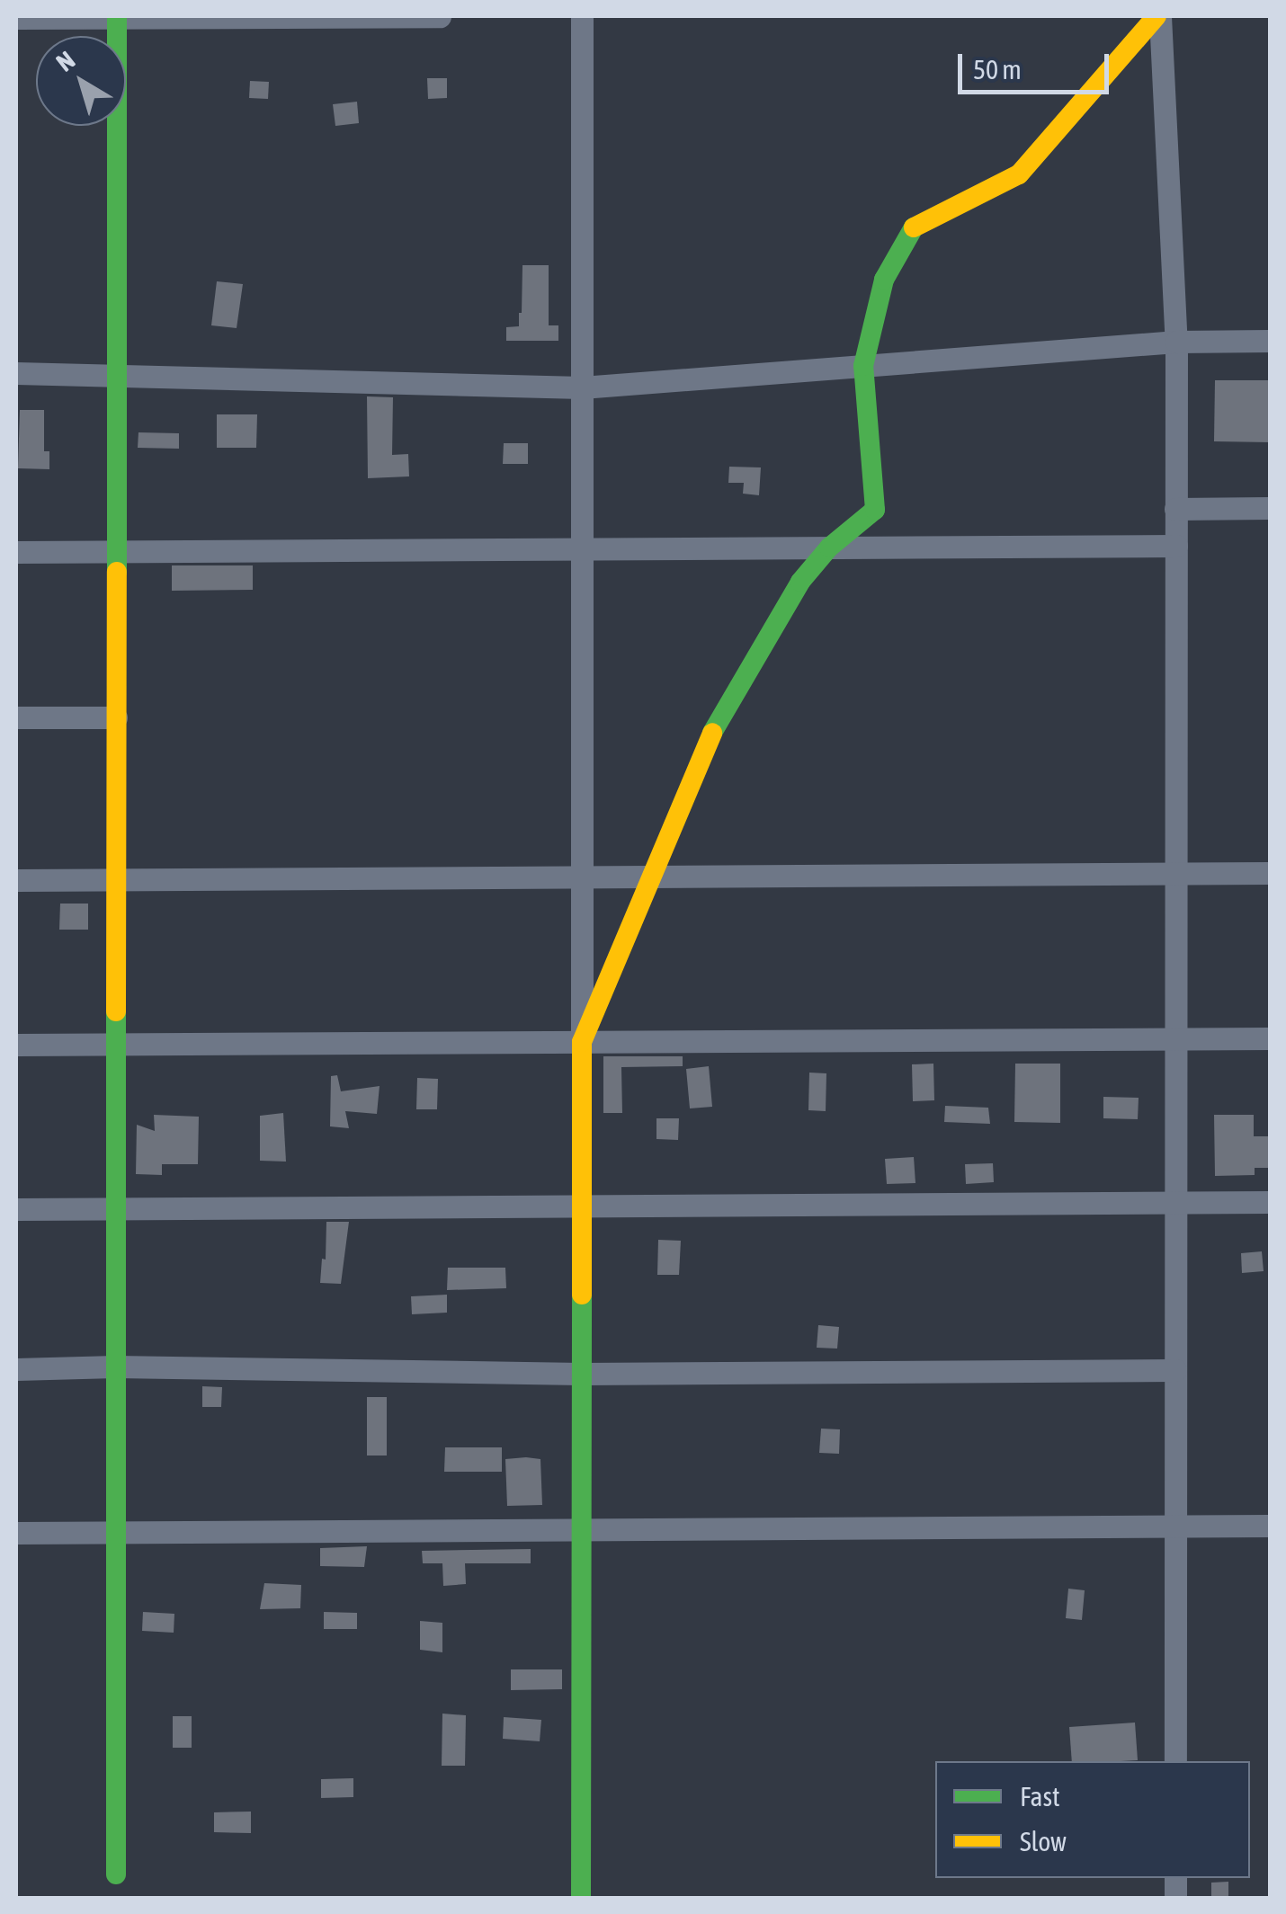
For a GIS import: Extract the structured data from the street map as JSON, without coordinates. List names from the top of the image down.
{
  "legend": ["Fast", "Slow"],
  "scale_bar": "50 m",
  "north": "top left"
}
